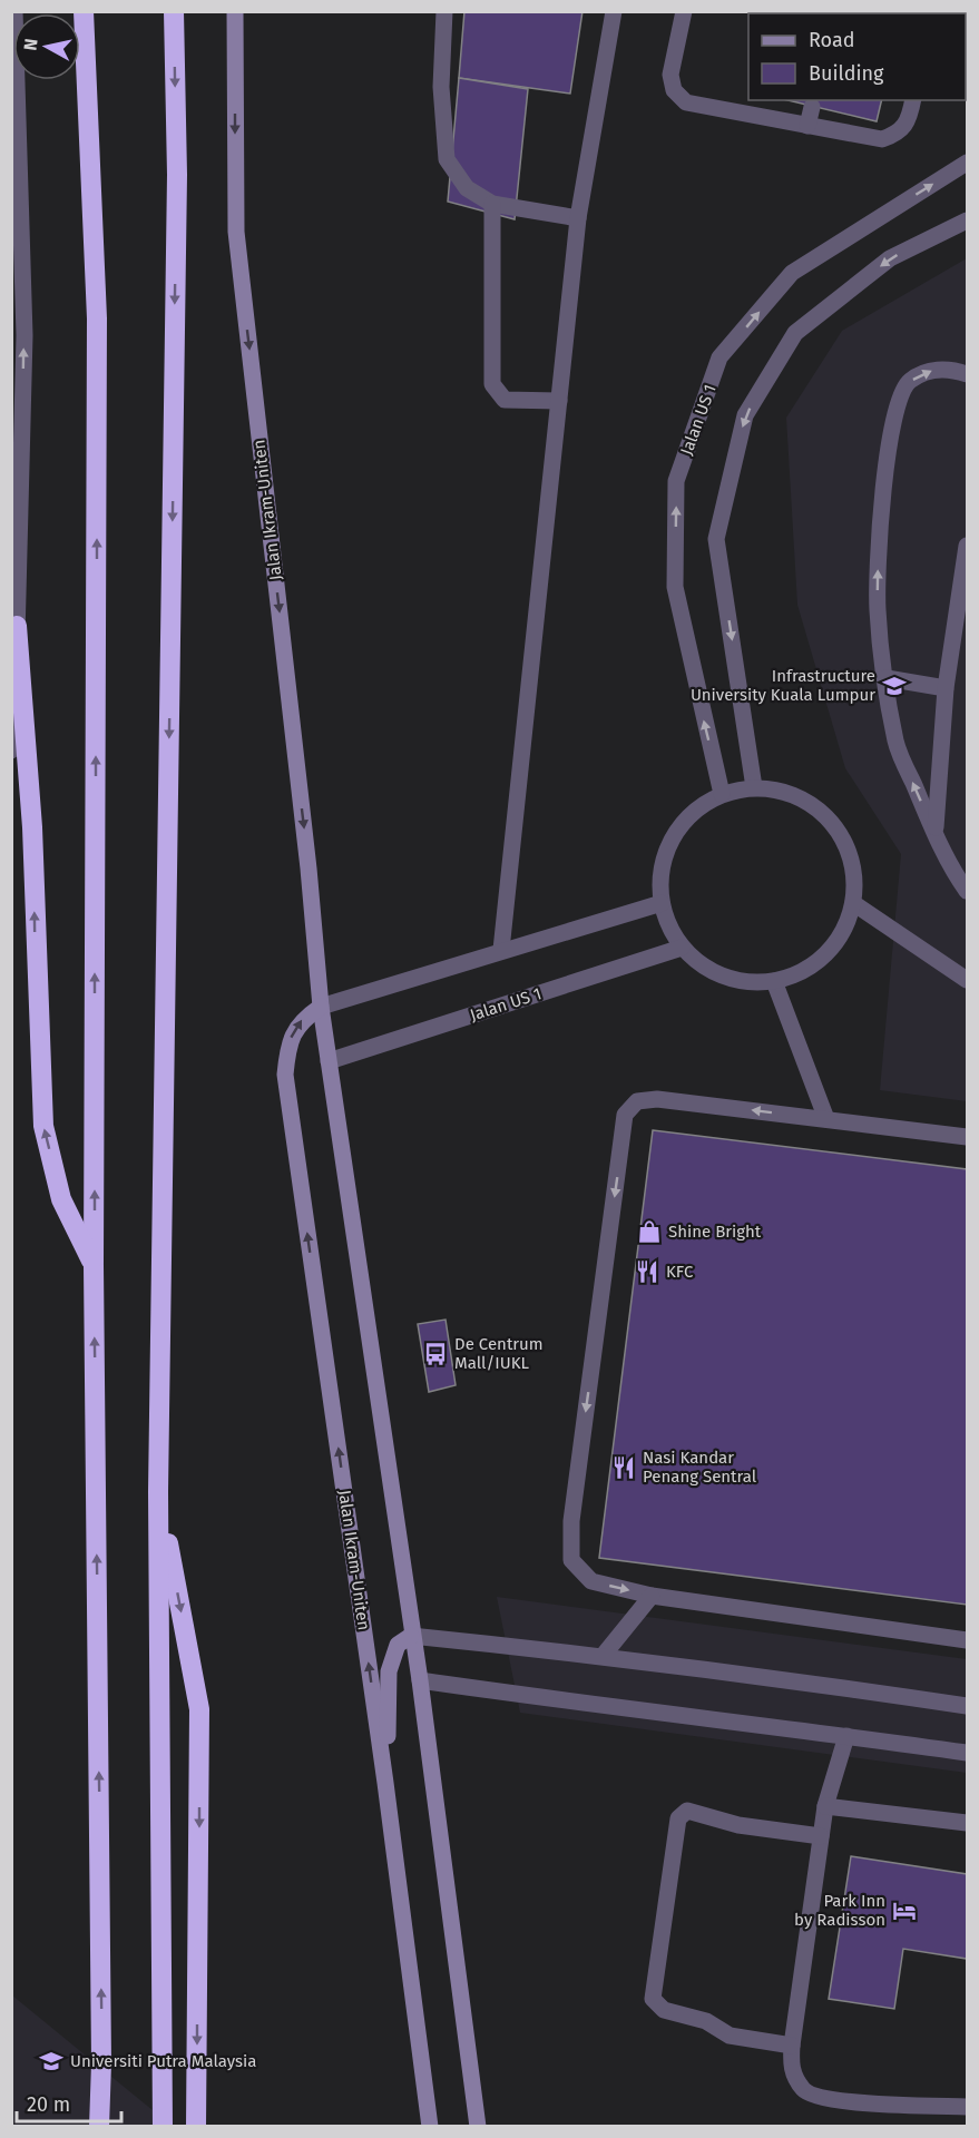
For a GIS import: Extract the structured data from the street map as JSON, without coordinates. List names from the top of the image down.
{
  "streets": {
    "main road": ["Jalan Ikram-Uniten"],
    "street": ["Jalan US 1"]
  },
  "crossings": [
    ["Jalan US 1", "Jalan Ikram-Uniten"]
  ],
  "places": {
    "school or university": ["Infrastructure University Kuala Lumpur", "Universiti Putra Malaysia"],
    "shop": ["Shine Bright"],
    "restaurant": ["KFC", "Nasi Kandar Penang Sentral"],
    "bus stop": ["De Centrum Mall/IUKL"],
    "hotel": ["Park Inn by Radisson"]
  },
  "legend": ["Road", "Building"],
  "scale_bar": "20 m",
  "north": "left"
}
